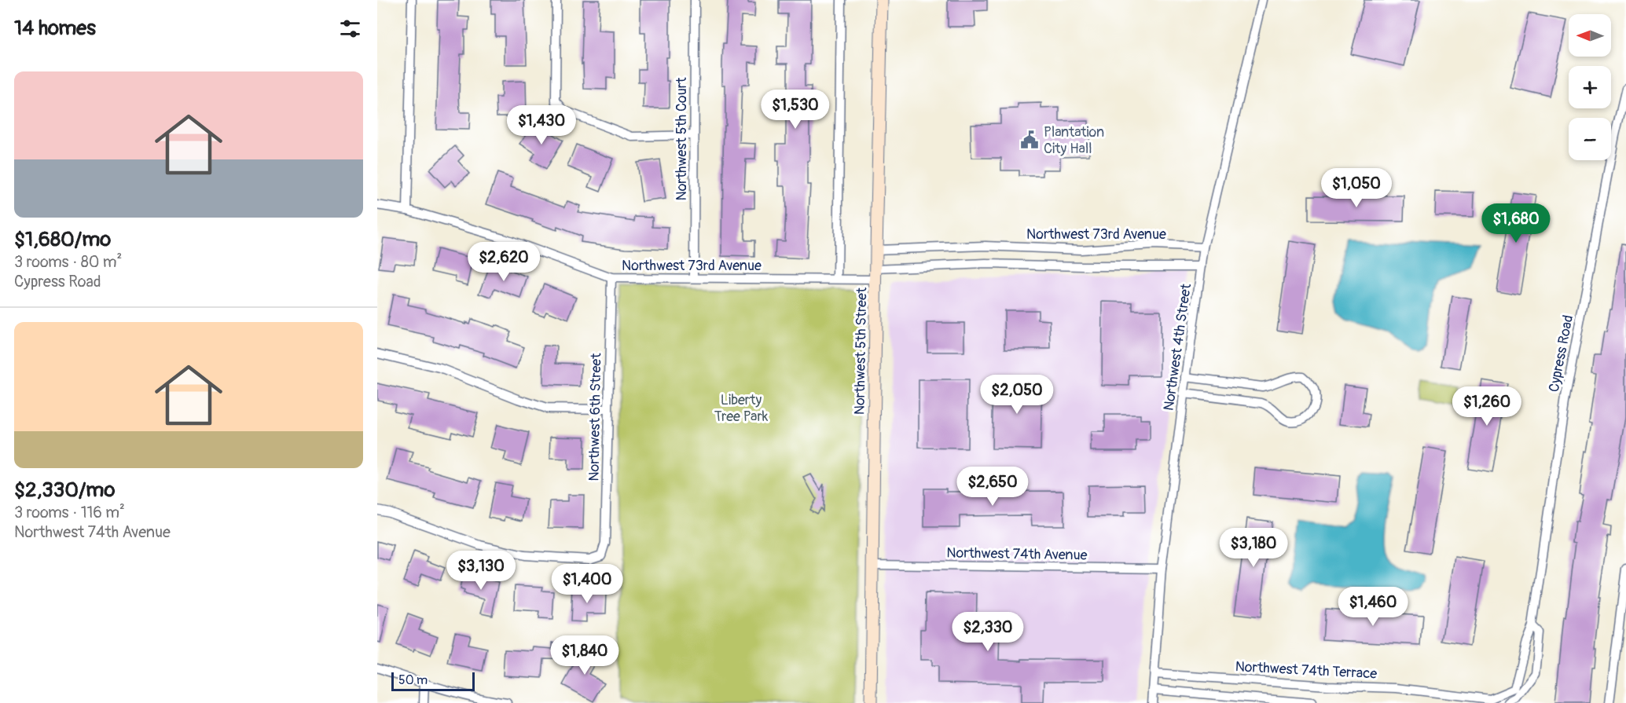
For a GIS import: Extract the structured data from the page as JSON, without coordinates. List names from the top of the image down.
{
  "streets": {
    "street": [
      "Northwest 5th Court",
      "Northwest 73rd Avenue",
      "Northwest 4th Street",
      "Northwest 5th Street",
      "Cypress Road",
      "Northwest 6th Street",
      "Northwest 74th Avenue",
      "Northwest 74th Terrace"
    ]
  },
  "crossings": [
    ["Northwest 5th Court", "Northwest 73rd Avenue"],
    ["Northwest 73rd Avenue", "Northwest 4th Street"],
    ["Northwest 73rd Avenue", "Northwest 5th Street"],
    ["Northwest 73rd Avenue", "Northwest 6th Street"],
    ["Northwest 4th Street", "Northwest 74th Avenue"],
    ["Northwest 4th Street", "Northwest 74th Terrace"],
    ["Northwest 5th Street", "Northwest 74th Avenue"],
    ["Cypress Road", "Northwest 74th Terrace"]
  ],
  "parks": ["Liberty Tree Park"],
  "places": {
    "public building": ["Plantation City Hall"]
  },
  "scale_bar": "50 m",
  "north": "left",
  "page": {
    "heading": "14 homes",
    "map_buttons": ["+", "−"],
    "list": [
      {
        "name": "$1,680/mo",
        "note": "3 rooms · 80 m² · Cypress Road"
      },
      {
        "name": "$2,330/mo",
        "note": "3 rooms · 116 m² · Northwest 74th Avenue"
      }
    ],
    "price": [
      "$1,530",
      "$1,430",
      "$1,050",
      "$1,680",
      "$2,620",
      "$2,050",
      "$1,260",
      "$2,650",
      "$3,180",
      "$3,130",
      "$1,400",
      "$1,460",
      "$2,330",
      "$1,840"
    ],
    "scale": "50 m"
  }
}
